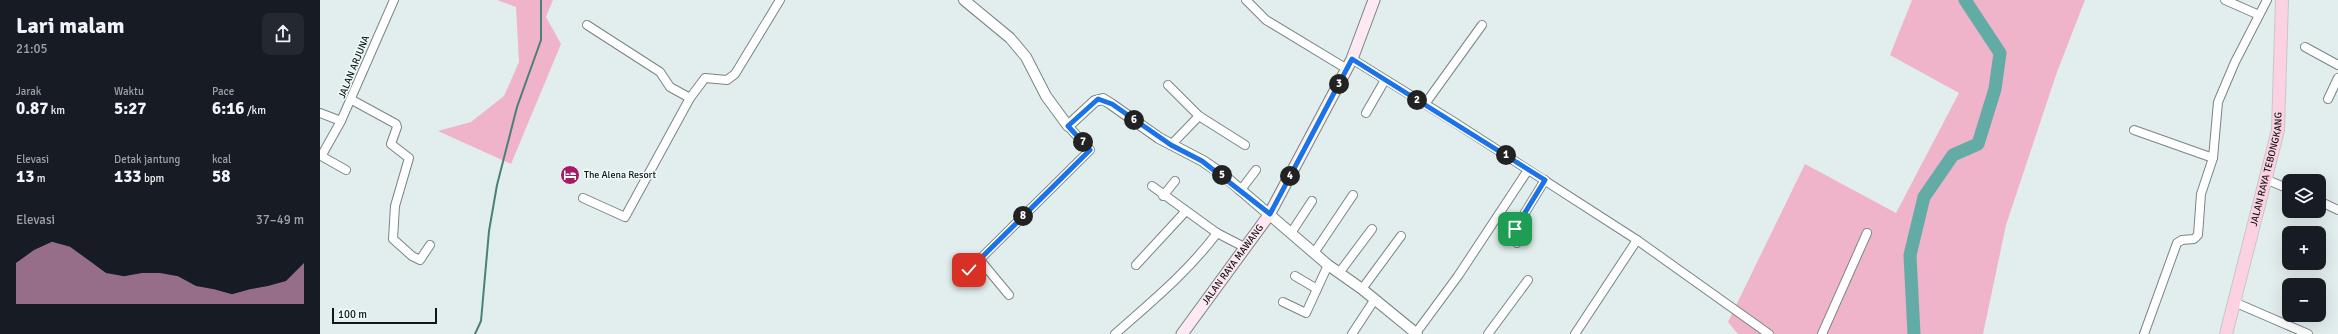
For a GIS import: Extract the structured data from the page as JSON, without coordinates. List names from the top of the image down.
{
  "streets": {
    "main road": ["JALAN RAYA TEBONGKANG", "JALAN RAYA MAWANG"],
    "street": ["JALAN ARJUNA"]
  },
  "places": {
    "hotel": ["The Alena Resort"]
  },
  "scale_bar": "100 m",
  "page": {
    "heading": ["Lari malam", "21:05"],
    "stats": [
      ["Jarak", "0.87 km"],
      ["Waktu", "5:27"],
      ["Pace", "6:16 /km"],
      ["Elevasi", "13 m"],
      ["Detak jantung", "133 bpm"],
      ["kcal", "58"]
    ],
    "pins": [
      "3",
      "2",
      "6",
      "7",
      "1",
      "5",
      "4",
      "8"
    ],
    "map_buttons": ["+", "−"],
    "chart": ["Elevasi", "37–49 m"],
    "scale": "100 m"
  }
}
